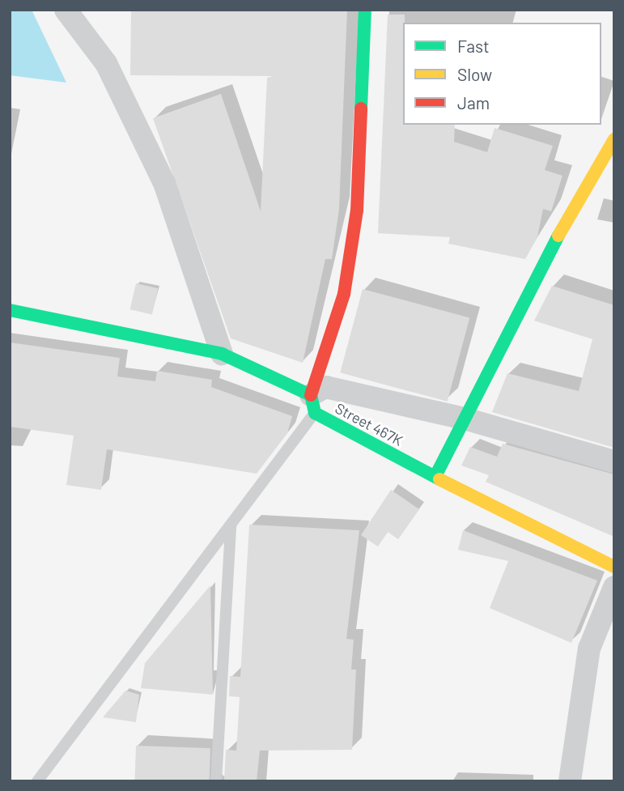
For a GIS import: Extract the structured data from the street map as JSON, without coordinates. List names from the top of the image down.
{
  "streets": {
    "street": ["Street 467K"]
  },
  "legend": ["Fast", "Slow", "Jam"]
}
